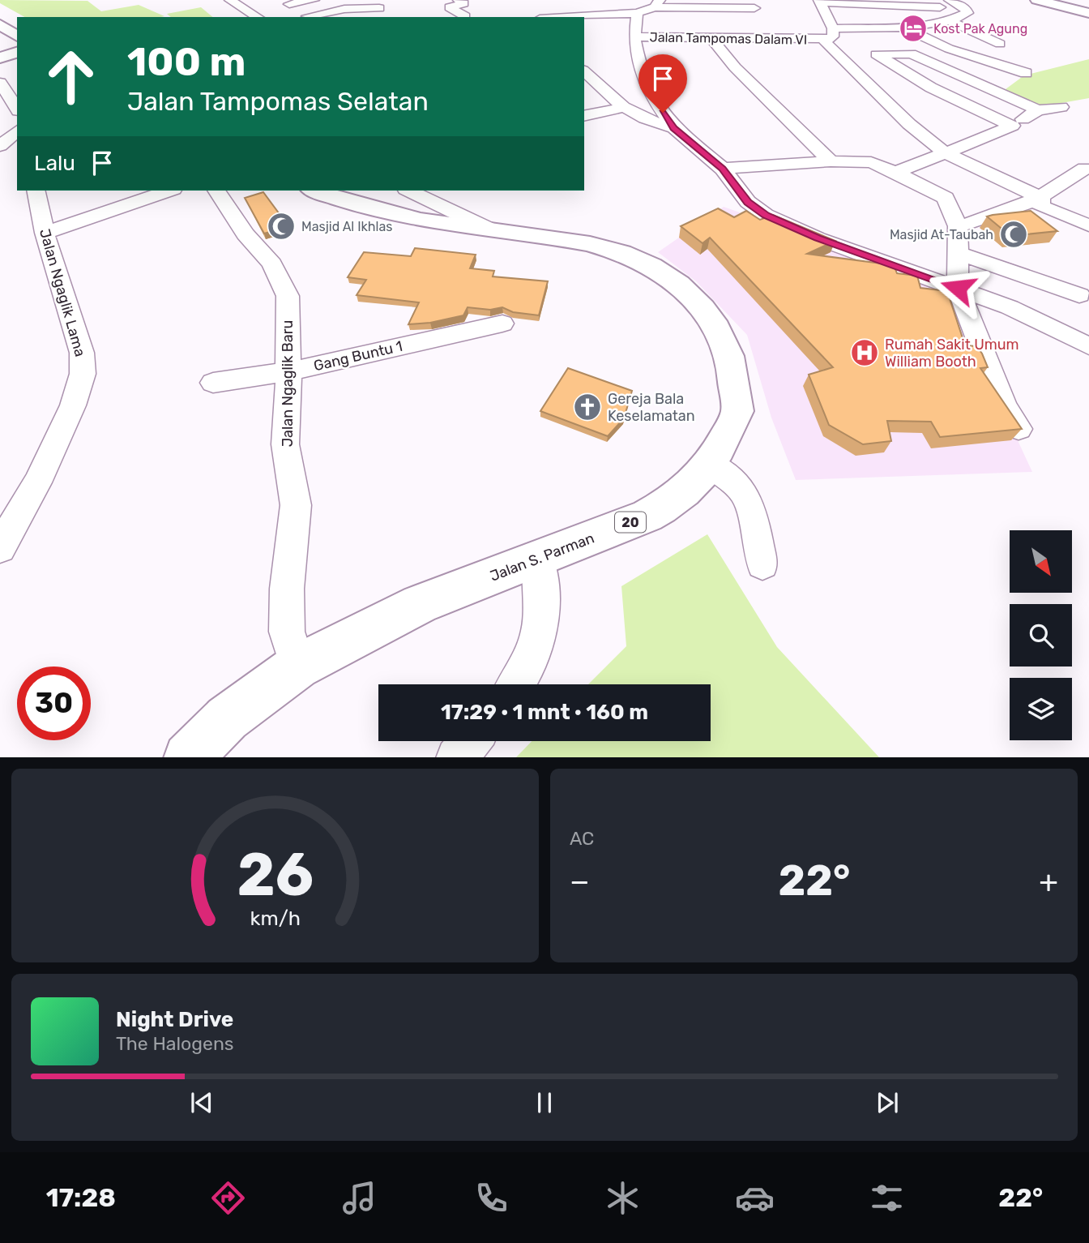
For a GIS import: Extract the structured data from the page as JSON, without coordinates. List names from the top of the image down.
{
  "streets": {
    "main road": ["20", "Jalan S. Parman"],
    "street": [
      "Jalan Tampomas Dalam VI",
      "Jalan Ngaglik Lama",
      "Gang Buntu 1",
      "Jalan Ngaglik Baru"
    ]
  },
  "crossings": [
    ["Gang Buntu 1", "Jalan Ngaglik Baru"],
    ["Jalan Ngaglik Baru", "Jalan S. Parman"]
  ],
  "places": {
    "hotel": ["Kost Pak Agung"],
    "mosque": ["Masjid Al Ikhlas", "Masjid At-Taubah"],
    "hospital": ["Rumah Sakit Umum William Booth"],
    "church": ["Gereja Bala Keselamatan"]
  },
  "north": "bottom right",
  "page": {
    "turn": ["100 m", "Jalan Tampomas Selatan"],
    "then": "Lalu",
    "limit": "30",
    "trip": "17:29 · 1 mnt · 160 m",
    "tile": "AC",
    "heat": ["−", "22°", "+"],
    "song": ["Night Drive", "The Halogens"],
    "tabs": ["17:28", "22°"],
    "gauge": ["26", "km/h"]
  }
}
